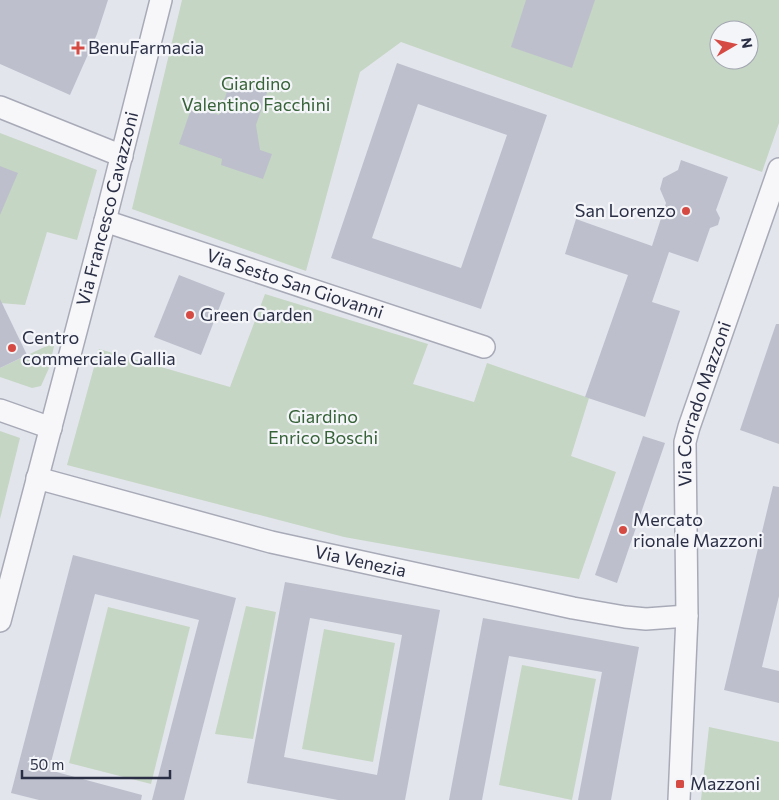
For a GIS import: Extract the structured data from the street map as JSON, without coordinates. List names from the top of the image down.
{
  "streets": {
    "street": [
      "Via Francesco Cavazzoni",
      "Via Sesto San Giovanni",
      "Via Corrado Mazzoni",
      "Via Venezia"
    ]
  },
  "crossings": [
    ["Via Francesco Cavazzoni", "Via Sesto San Giovanni"],
    ["Via Francesco Cavazzoni", "Via Venezia"],
    ["Via Corrado Mazzoni", "Via Venezia"]
  ],
  "parks": ["Giardino Valentino Facchini", "Giardino Enrico Boschi"],
  "places": {
    "health": ["BenuFarmacia"],
    "other": [
      "San Lorenzo",
      "Green Garden",
      "Centro commerciale Gallia",
      "Mercato rionale Mazzoni"
    ],
    "transit": ["Mazzoni"]
  },
  "scale_bar": "50 m",
  "north": "right"
}
